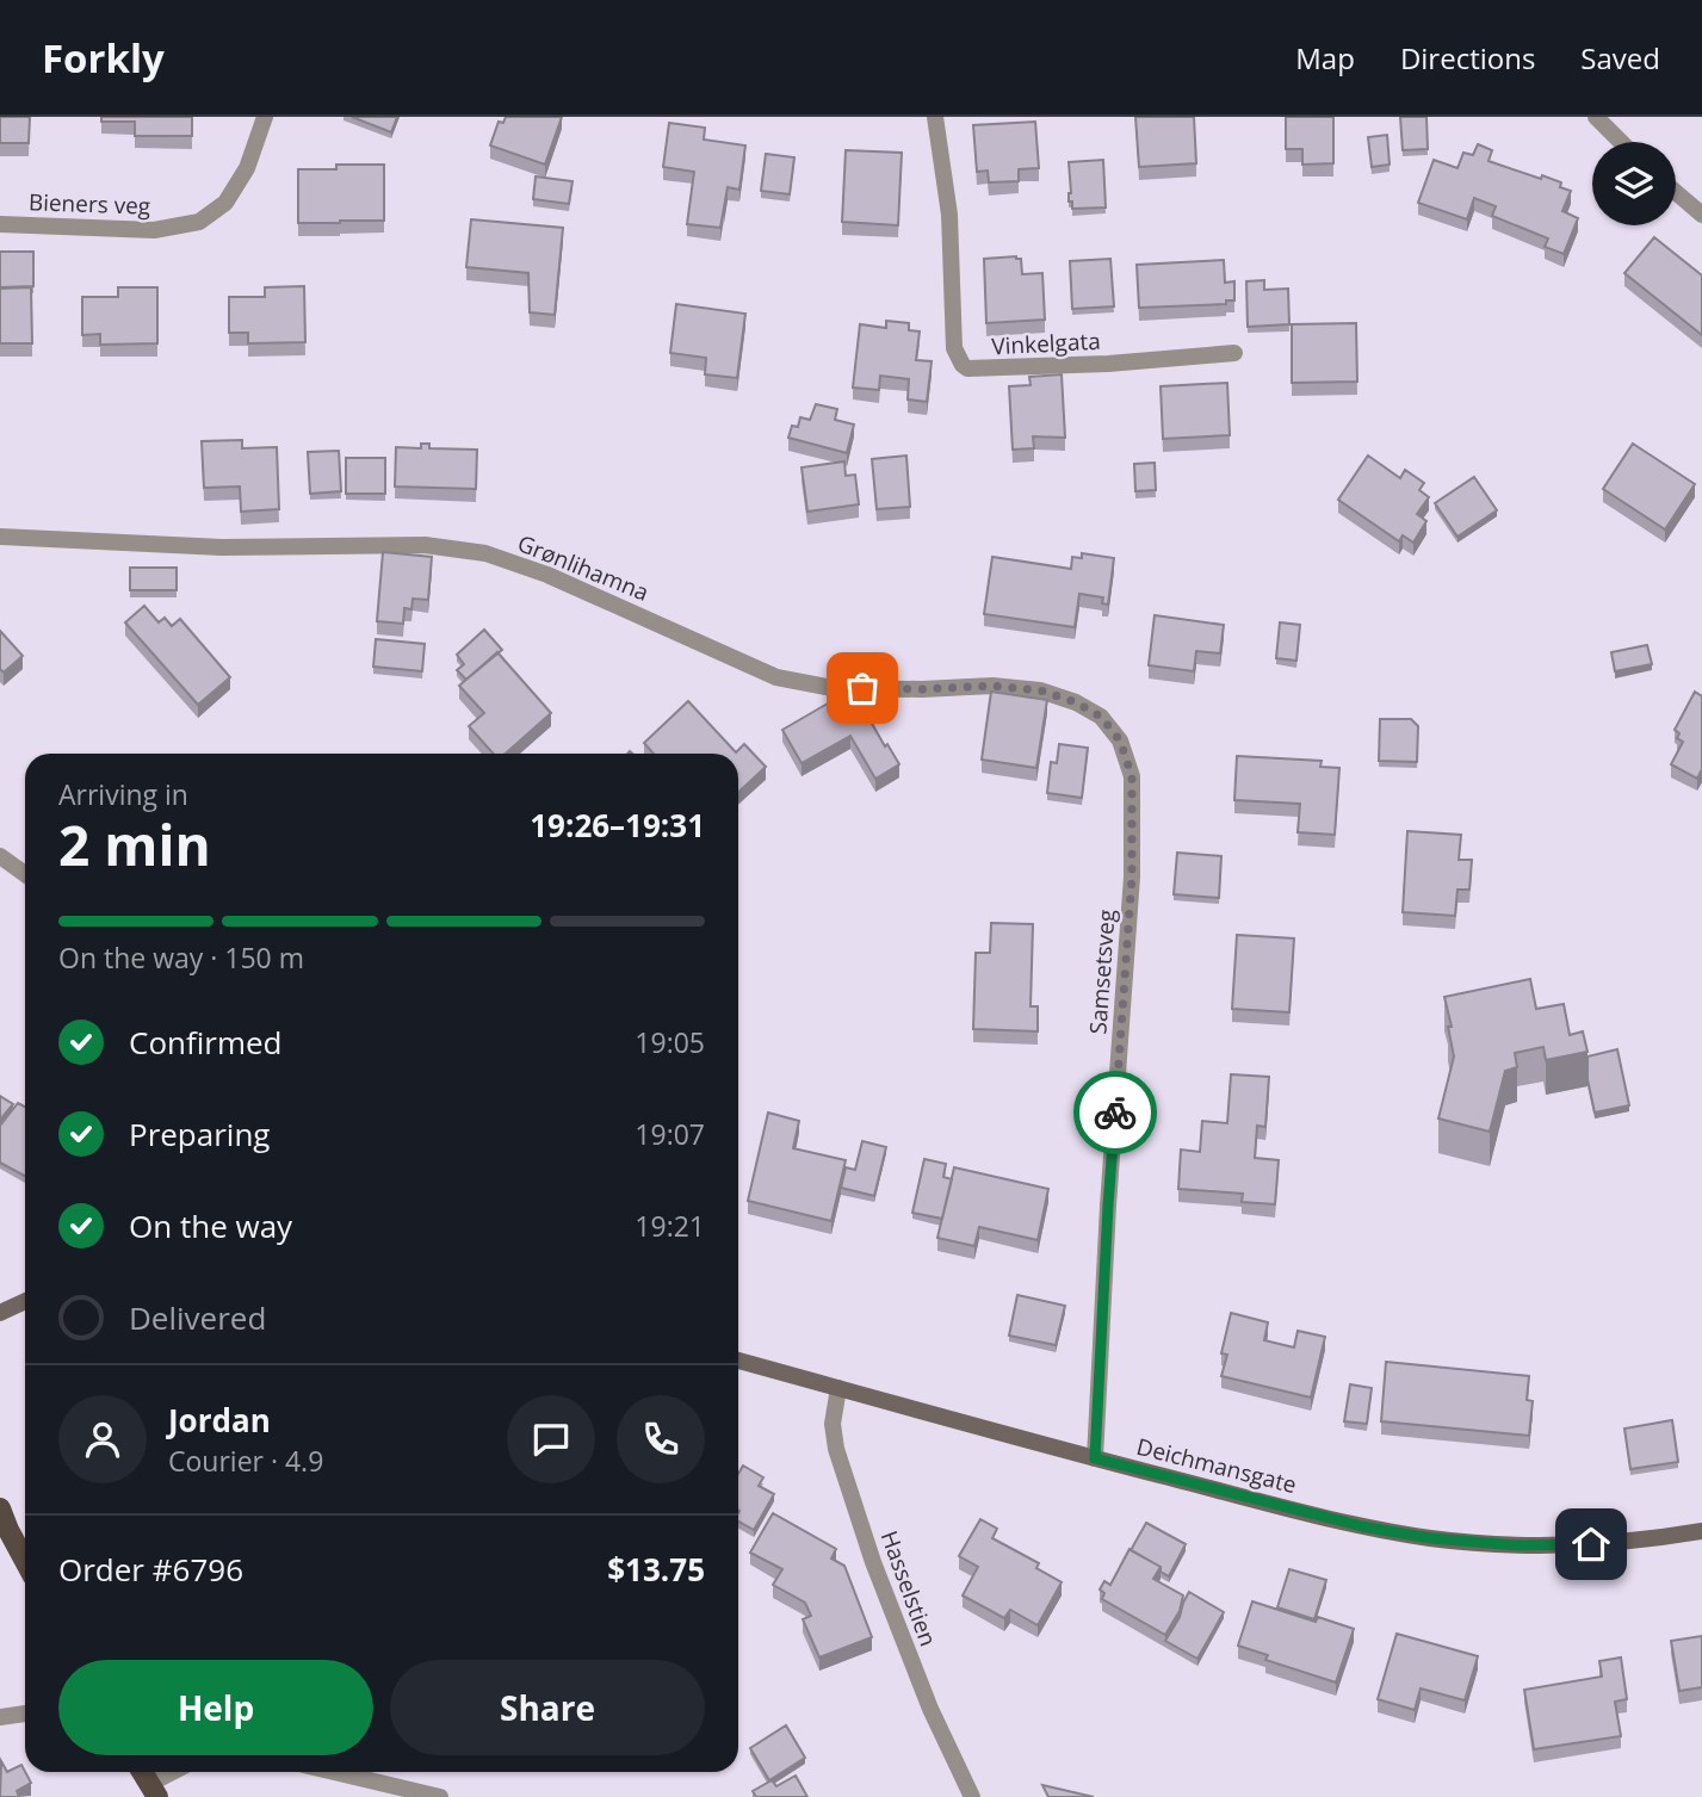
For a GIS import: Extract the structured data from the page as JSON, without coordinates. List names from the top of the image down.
{
  "streets": {
    "street": [
      "Bieners veg",
      "Vinkelgata",
      "Grønlihamna",
      "Samsetsveg",
      "Deichmansgate",
      "Hasselstien"
    ]
  },
  "crossings": [
    ["Grønlihamna", "Samsetsveg"],
    ["Samsetsveg", "Deichmansgate"],
    ["Deichmansgate", "Hasselstien"]
  ],
  "page": {
    "header": "Forkly",
    "nav": ["Map", "Directions", "Saved"],
    "heading": ["2 min", "Arriving in", "19:26–19:31"],
    "panel": [
      "Jordan",
      "Courier · 4.9",
      "Order #6796",
      "$13.75"
    ],
    "bar": "On the way · 150 m",
    "list": [
      ["Confirmed", "19:05"],
      ["Preparing", "19:07"],
      ["On the way", "19:21"],
      "Delivered"
    ],
    "buttons": ["Help", "Share"]
  }
}
